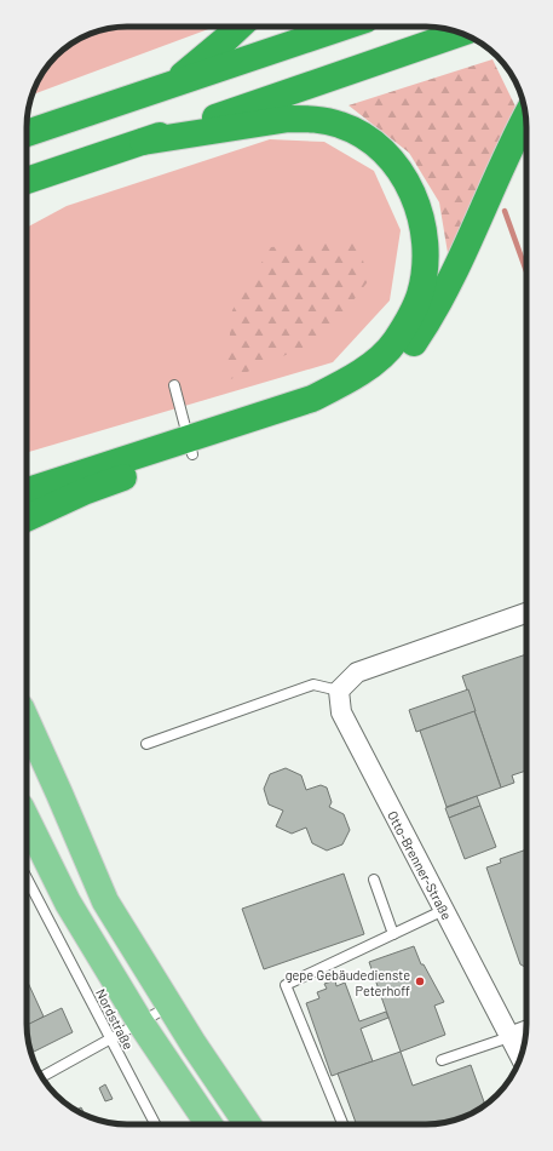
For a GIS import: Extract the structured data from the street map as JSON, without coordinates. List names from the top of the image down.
{
  "streets": {
    "street": ["Otto-Brenner-Straße"],
    "lane": ["Nordstraße"]
  },
  "places": ["gepe Gebäudedienste Peterhoff"]
}
